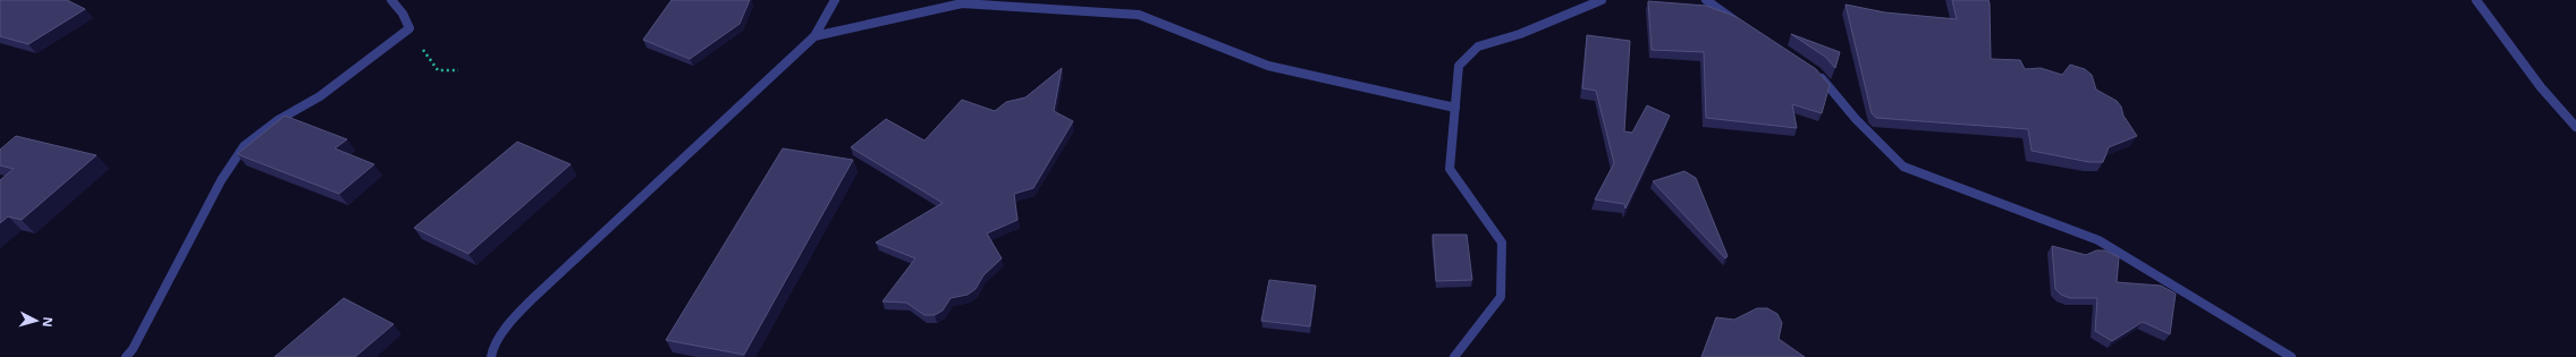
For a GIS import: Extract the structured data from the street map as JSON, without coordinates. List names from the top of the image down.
{
  "north": "right"
}
